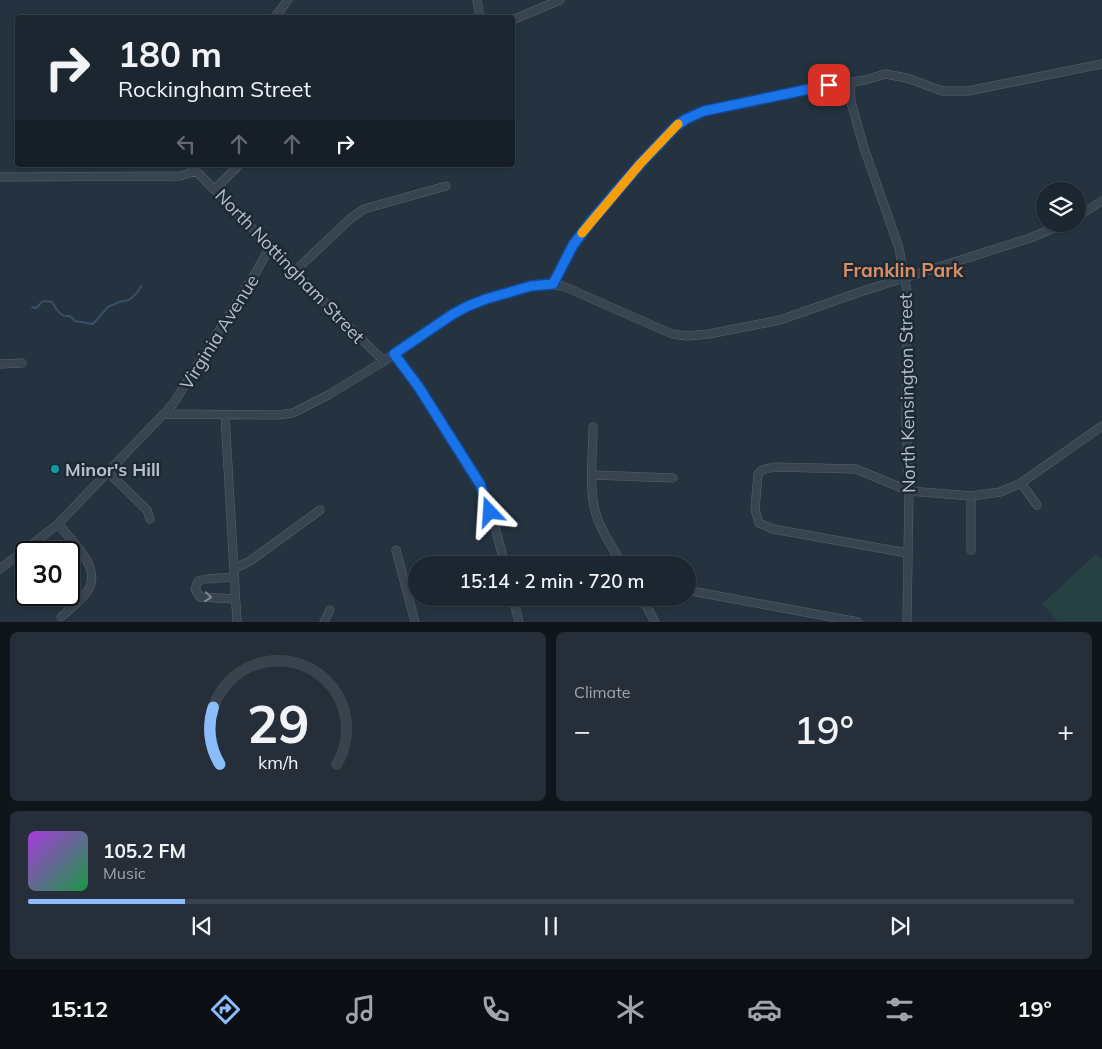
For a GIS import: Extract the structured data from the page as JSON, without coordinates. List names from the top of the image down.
{
  "streets": {
    "street": ["North Nottingham Street", "Virginia Avenue", "North Kensington Street"]
  },
  "crossings": [
    ["North Nottingham Street", "Virginia Avenue"]
  ],
  "districts": ["Franklin Park"],
  "places": ["Minor's Hill"],
  "page": {
    "turn": ["180 m", "Rockingham Street"],
    "limit": "30",
    "trip": "15:14 · 2 min · 720 m",
    "tile": "Climate",
    "heat": ["−", "19°", "+"],
    "song": ["105.2 FM", "Music"],
    "tabs": ["15:12", "19°"],
    "gauge": ["29", "km/h"]
  }
}
